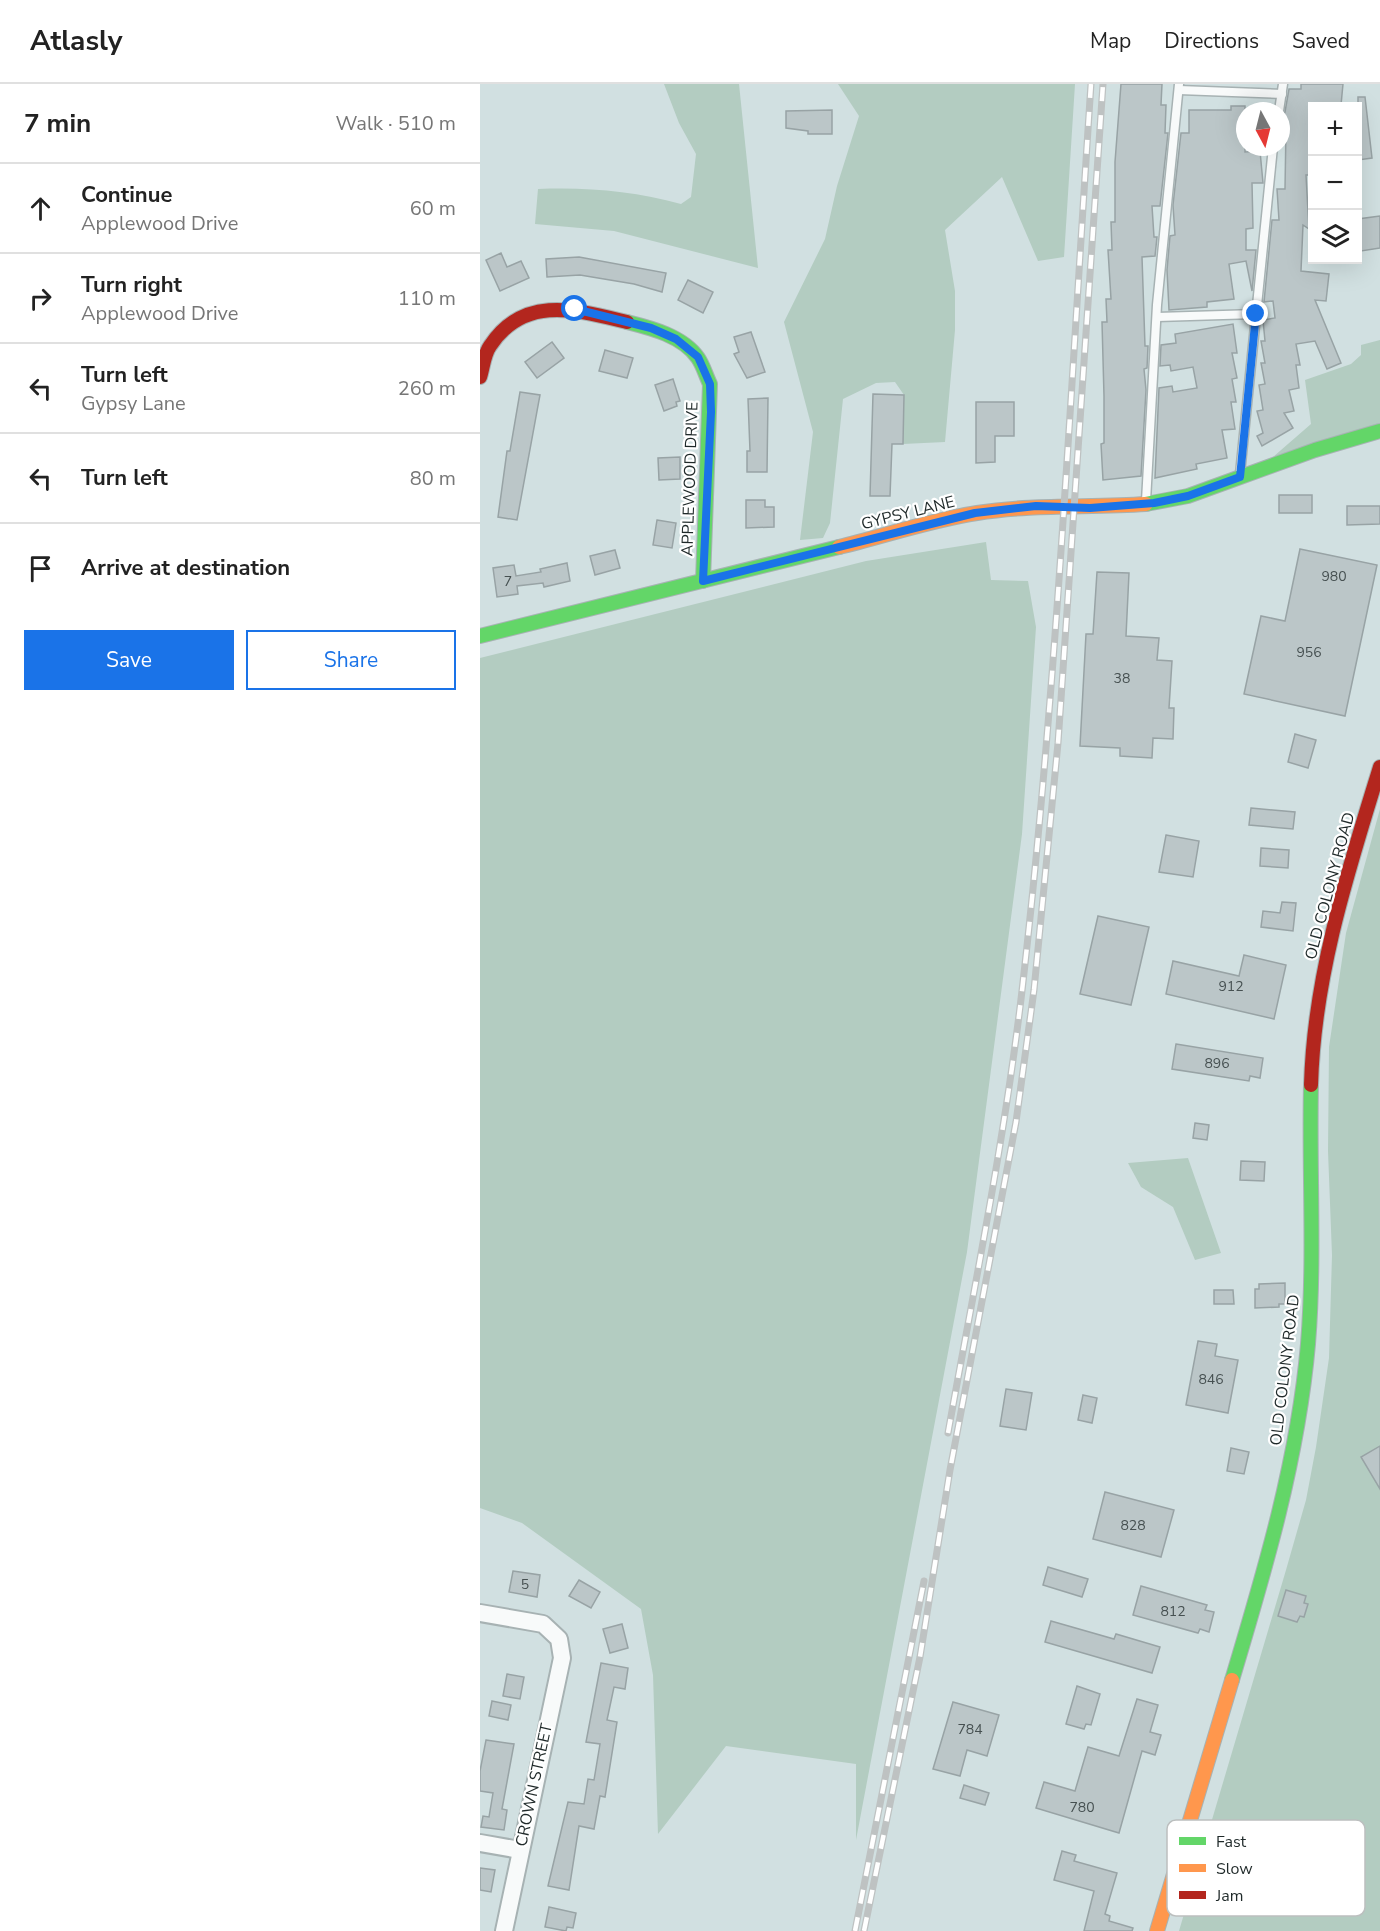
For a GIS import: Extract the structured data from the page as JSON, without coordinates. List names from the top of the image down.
{
  "streets": {
    "street": [
      "APPLEWOOD DRIVE",
      "GYPSY LANE",
      "OLD COLONY ROAD",
      "CROWN STREET"
    ]
  },
  "crossings": [
    ["APPLEWOOD DRIVE", "GYPSY LANE"]
  ],
  "house_numbers": [
    "980",
    "7",
    "956",
    "38",
    "912",
    "896",
    "846",
    "828",
    "5",
    "812",
    "784",
    "780"
  ],
  "legend": ["Fast", "Slow", "Jam"],
  "north": "bottom",
  "page": {
    "header": "Atlasly",
    "nav": ["Map", "Directions", "Saved"],
    "heading": ["7 min", "Walk · 510 m"],
    "map_buttons": ["+", "−"],
    "list": [
      ["Continue", "Applewood Drive", "60 m"],
      ["Turn right", "Applewood Drive", "110 m"],
      ["Turn left", "Gypsy Lane", "260 m"],
      ["Turn left", "80 m"],
      "Arrive at destination"
    ],
    "buttons": ["Save", "Share"]
  }
}
